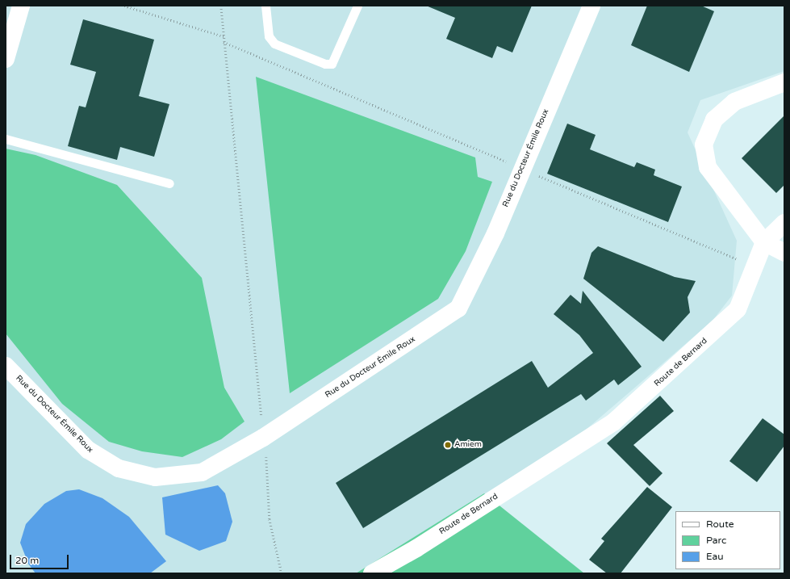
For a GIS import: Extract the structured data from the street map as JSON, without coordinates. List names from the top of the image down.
{
  "streets": {
    "street": ["Rue du Docteur Émile Roux", "Route de Bernard"]
  },
  "places": ["Amiem"],
  "legend": ["Route", "Parc", "Eau"],
  "scale_bar": "20 m"
}
